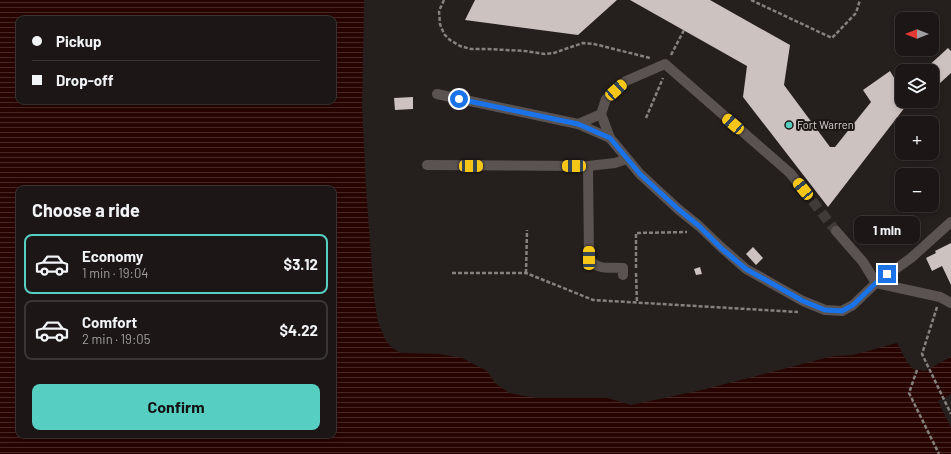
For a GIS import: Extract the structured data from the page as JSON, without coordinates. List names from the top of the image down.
{
  "places": ["Fort Warren"],
  "north": "left",
  "page": {
    "map_buttons": ["+", "−"],
    "banner": ["Pickup", "Drop-off"],
    "heading": "Choose a ride",
    "bubble": "1 min",
    "list": [
      {
        "name": "Economy",
        "note": "1 min · 19:04",
        "value": "$3.12"
      },
      {
        "name": "Comfort",
        "note": "2 min · 19:05",
        "value": "$4.22"
      }
    ],
    "buttons": "Confirm"
  }
}
